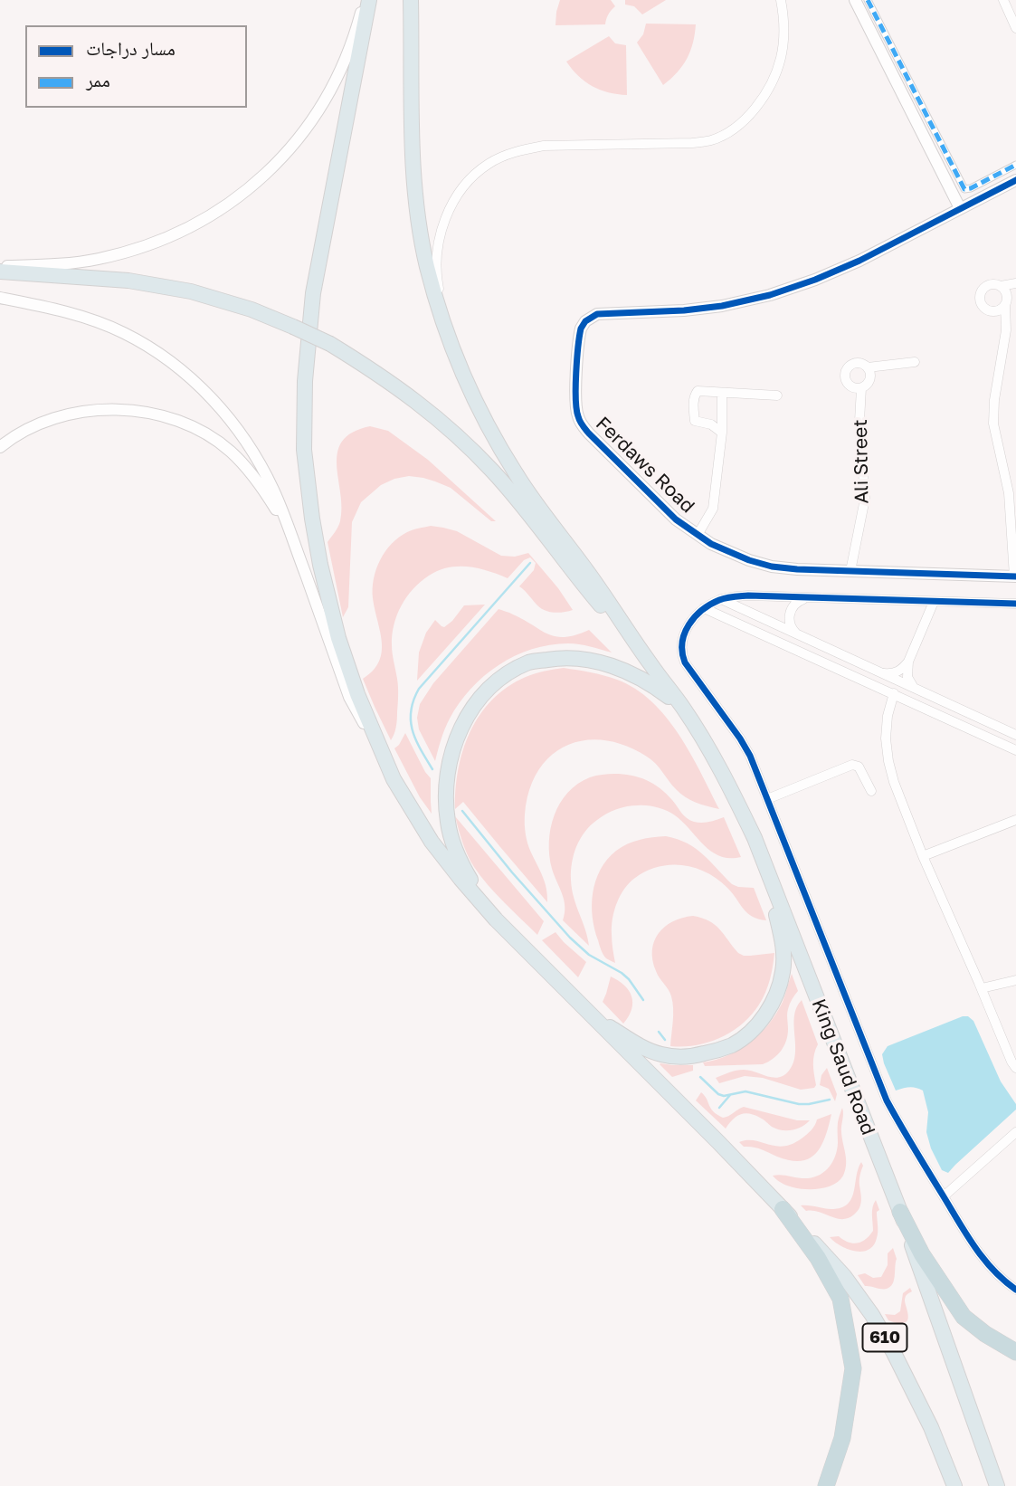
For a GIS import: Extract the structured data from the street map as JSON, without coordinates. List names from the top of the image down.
{
  "streets": {
    "main road": ["King Saud Road", "610"],
    "street": ["Ali Street", "Ferdaws Road"]
  },
  "crossings": [
    ["Ali Street", "Ferdaws Road"]
  ],
  "legend": ["مسار دراجات", "ممر"]
}
